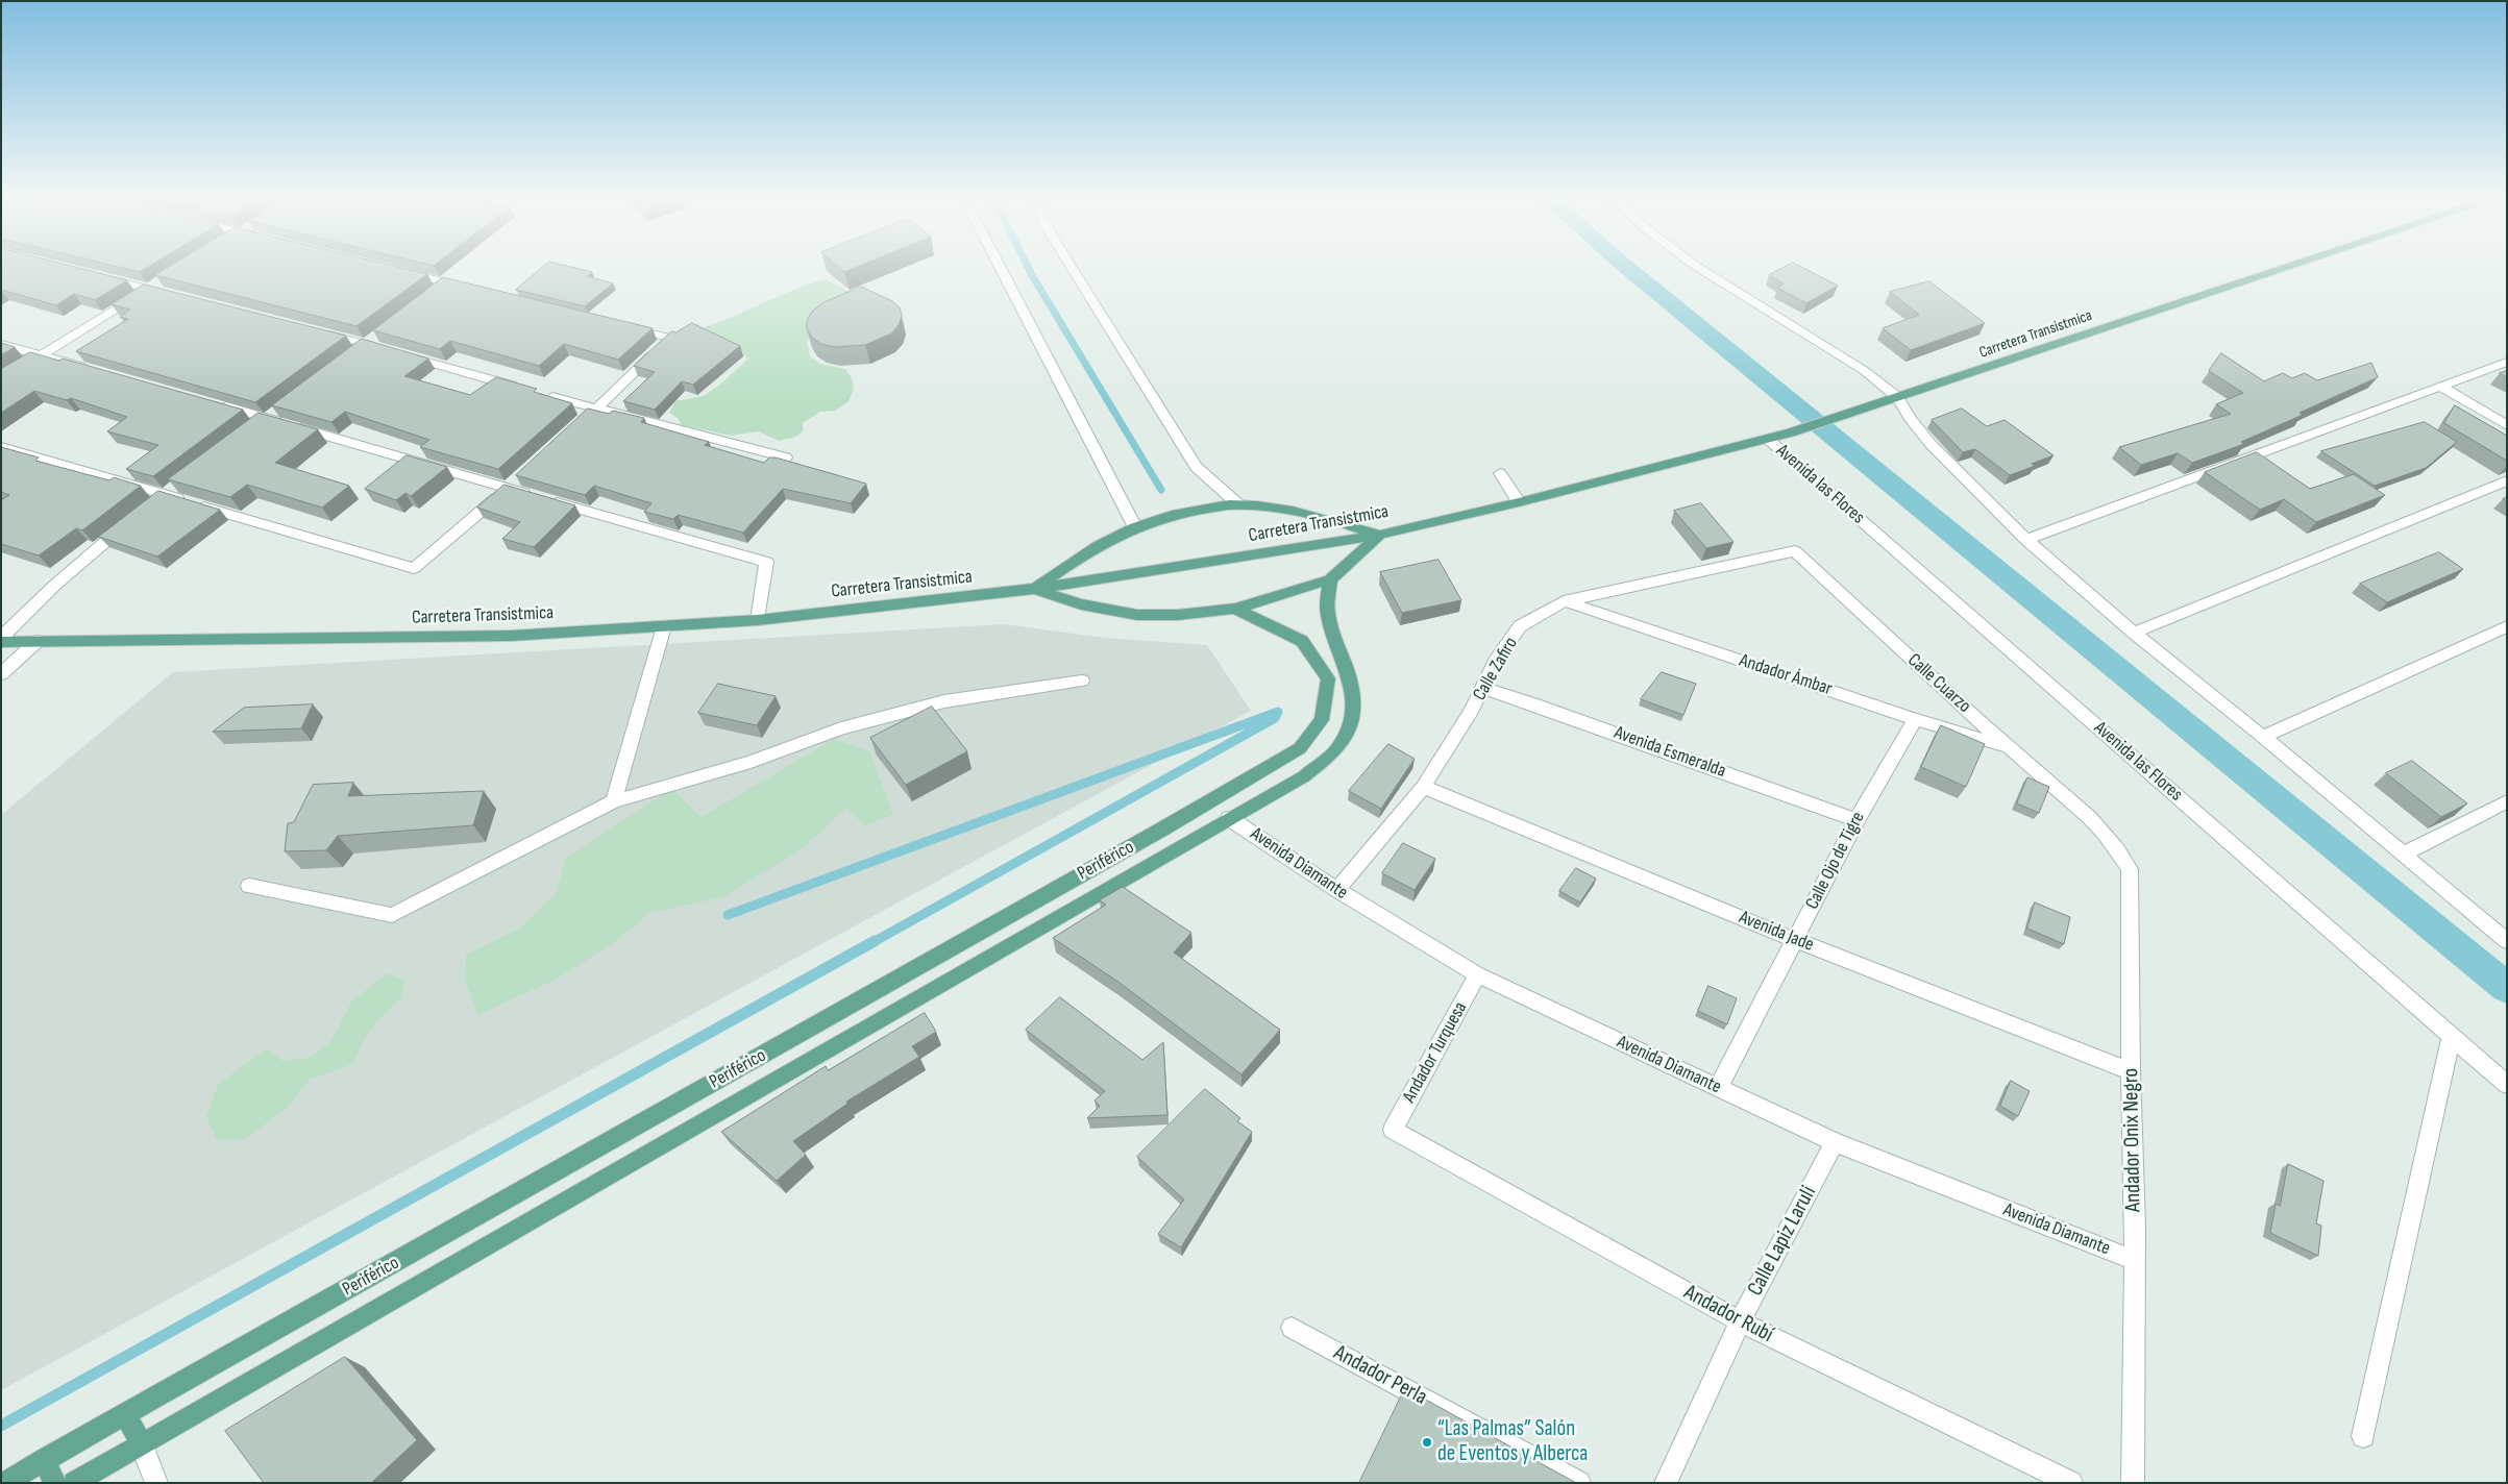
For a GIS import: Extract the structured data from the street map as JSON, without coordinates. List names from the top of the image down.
{
  "streets": {
    "main road": ["Carretera Transistmica", "Periférico"],
    "street": [
      "Avenida las Flores",
      "Calle Zafiro",
      "Andador Ámbar",
      "Calle Cuarzo",
      "Avenida Esmeralda",
      "Calle Ojo de Tigre",
      "Avenida Diamante",
      "Avenida Jade",
      "Andador Turquesa",
      "Andador Onix Negro",
      "Calle Lapiz Laruli",
      "Andador Rubí",
      "Andador Perla"
    ]
  },
  "crossings": [
    ["Carretera Transistmica", "Avenida las Flores"],
    ["Calle Zafiro", "Andador Ámbar"],
    ["Calle Zafiro", "Calle Cuarzo"],
    ["Calle Zafiro", "Avenida Esmeralda"],
    ["Calle Zafiro", "Avenida Diamante"],
    ["Calle Zafiro", "Avenida Jade"],
    ["Andador Ámbar", "Calle Cuarzo"],
    ["Andador Ámbar", "Calle Ojo de Tigre"],
    ["Calle Cuarzo", "Andador Onix Negro"],
    ["Avenida Esmeralda", "Calle Ojo de Tigre"],
    ["Periférico", "Avenida Diamante"],
    ["Calle Ojo de Tigre", "Avenida Diamante"],
    ["Calle Ojo de Tigre", "Avenida Jade"],
    ["Avenida Diamante", "Andador Turquesa"],
    ["Avenida Diamante", "Andador Onix Negro"],
    ["Avenida Diamante", "Calle Lapiz Laruli"],
    ["Avenida Jade", "Andador Onix Negro"],
    ["Andador Turquesa", "Andador Rubí"],
    ["Calle Lapiz Laruli", "Andador Rubí"]
  ],
  "places": ["“Las Palmas” Salón de Eventos y Alberca"]
}
